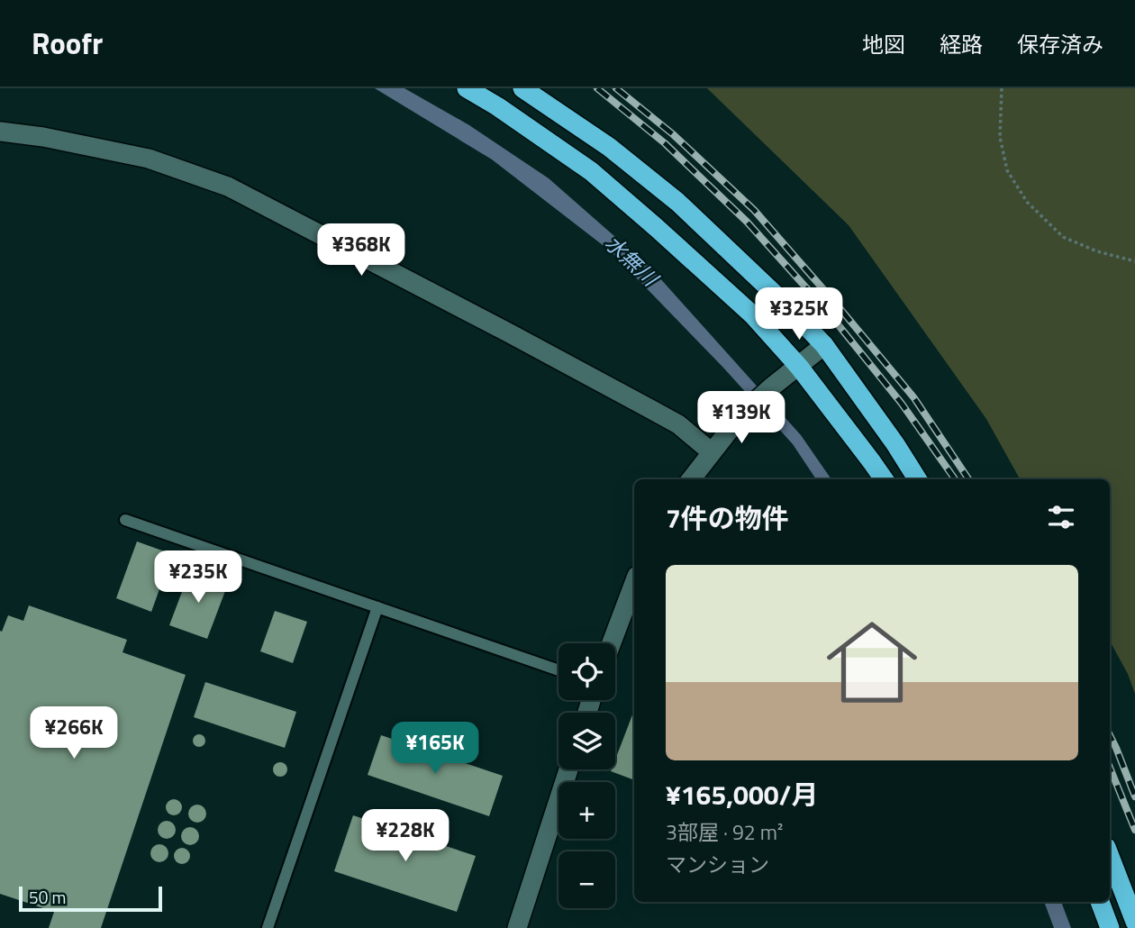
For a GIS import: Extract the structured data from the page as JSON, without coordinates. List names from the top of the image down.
{
  "water": ["水無川"],
  "scale_bar": "50 m",
  "page": {
    "header": "Roofr",
    "nav": ["地図", "経路", "保存済み"],
    "price": [
      "¥368K",
      "¥325K",
      "¥139K",
      "¥235K",
      "¥266K",
      "¥165K",
      "¥228K"
    ],
    "heading": "7件の物件",
    "list": [
      {
        "name": "¥165,000/月",
        "note": "3部屋 · 92 m² · マンション"
      }
    ],
    "map_buttons": ["+", "−"],
    "scale": "50 m"
  }
}
